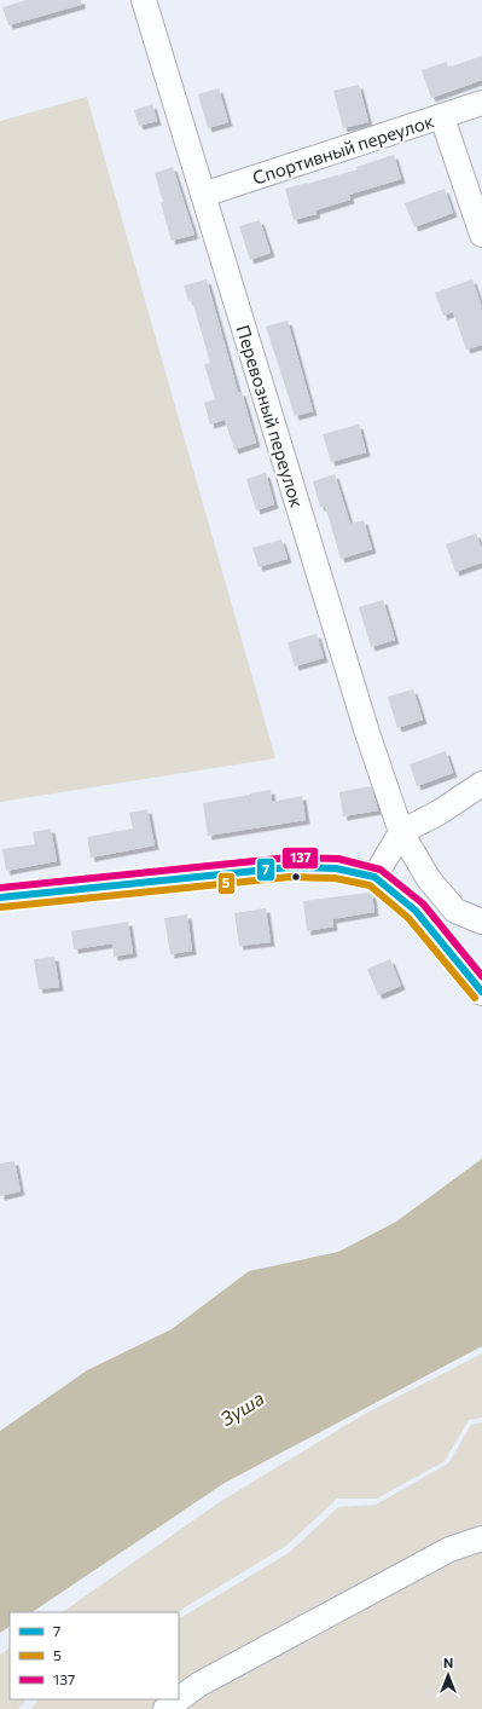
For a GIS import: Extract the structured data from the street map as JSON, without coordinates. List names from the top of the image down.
{
  "streets": {
    "street": ["Спортивный переулок", "Перевозный переулок"]
  },
  "crossings": [
    ["Спортивный переулок", "Перевозный переулок"]
  ],
  "water": ["Зуша"],
  "lines": ["transit line 137", "transit line 7", "transit line 5"],
  "legend": ["7", "5", "137"],
  "north": "top"
}
